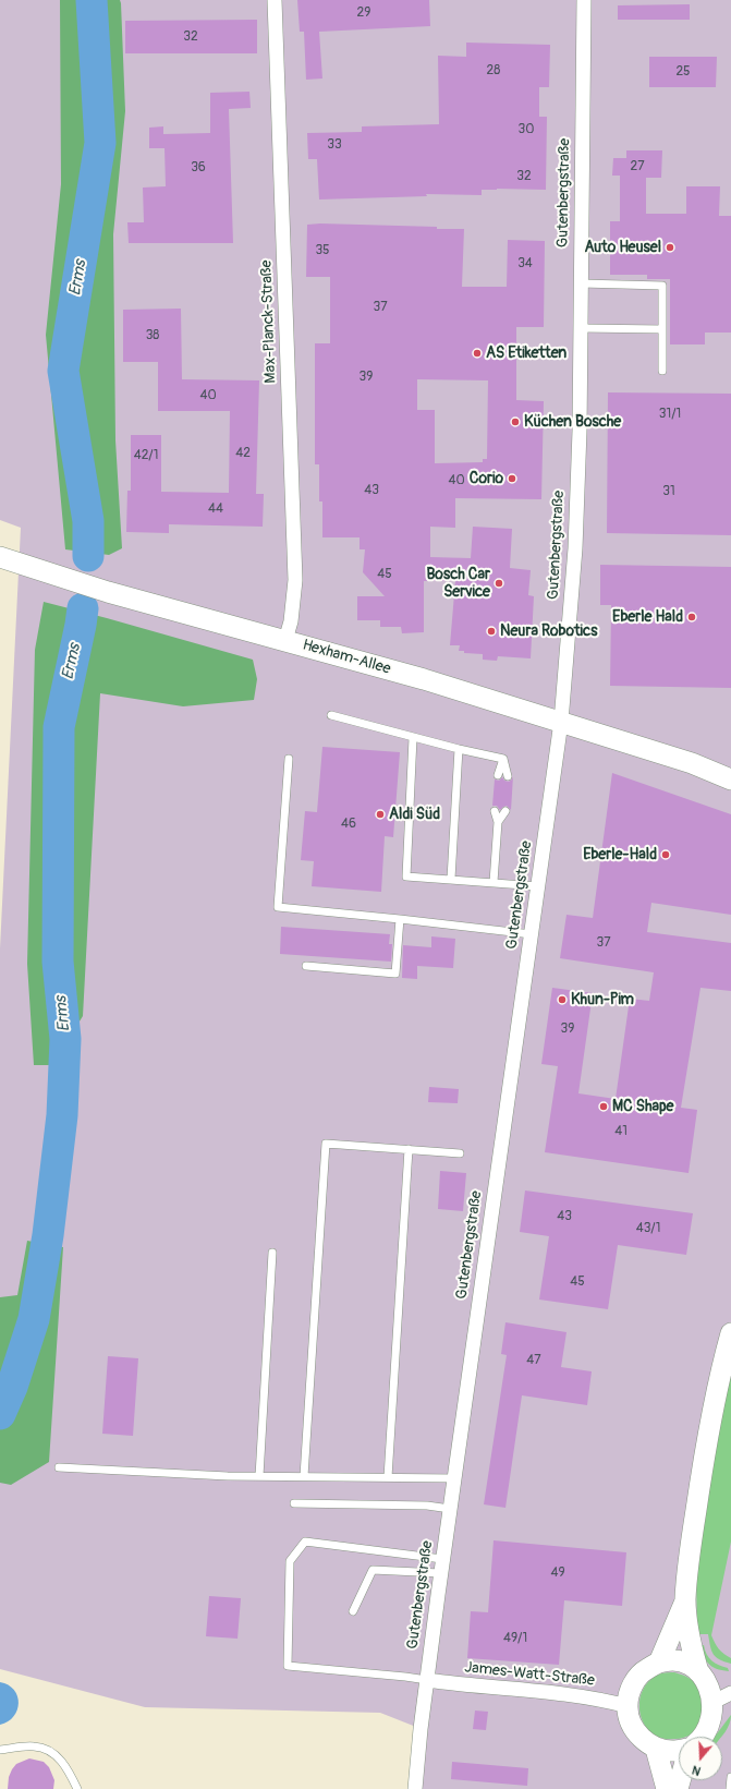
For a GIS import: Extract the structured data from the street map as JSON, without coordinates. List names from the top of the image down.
{
  "streets": {
    "main road": ["Hexham-Allee"],
    "street": ["Gutenbergstraße", "Max-Planck-Straße", "James-Watt-Straße"]
  },
  "crossings": [
    ["Gutenbergstraße", "Hexham-Allee"],
    ["Gutenbergstraße", "James-Watt-Straße"],
    ["Max-Planck-Straße", "Hexham-Allee"]
  ],
  "water": ["Erms"],
  "places": [
    "Auto Heusel",
    "AS Etiketten",
    "Küchen Bosche",
    "Corio",
    "Bosch Car Service",
    "Eberle Hald",
    "Neura Robotics",
    "Aldi Süd",
    "Eberle-Hald",
    "Khun-Pim",
    "MC Shape"
  ],
  "house_numbers": [
    "29",
    "32",
    "28",
    "25",
    "30",
    "33",
    "27",
    "36",
    "32",
    "35",
    "34",
    "37",
    "38",
    "39",
    "40",
    "31/1",
    "42",
    "42/1",
    "40",
    "43",
    "31",
    "44",
    "45",
    "46",
    "37",
    "39",
    "41",
    "43",
    "43/1",
    "45",
    "47",
    "49",
    "49/1"
  ],
  "north": "bottom"
}
